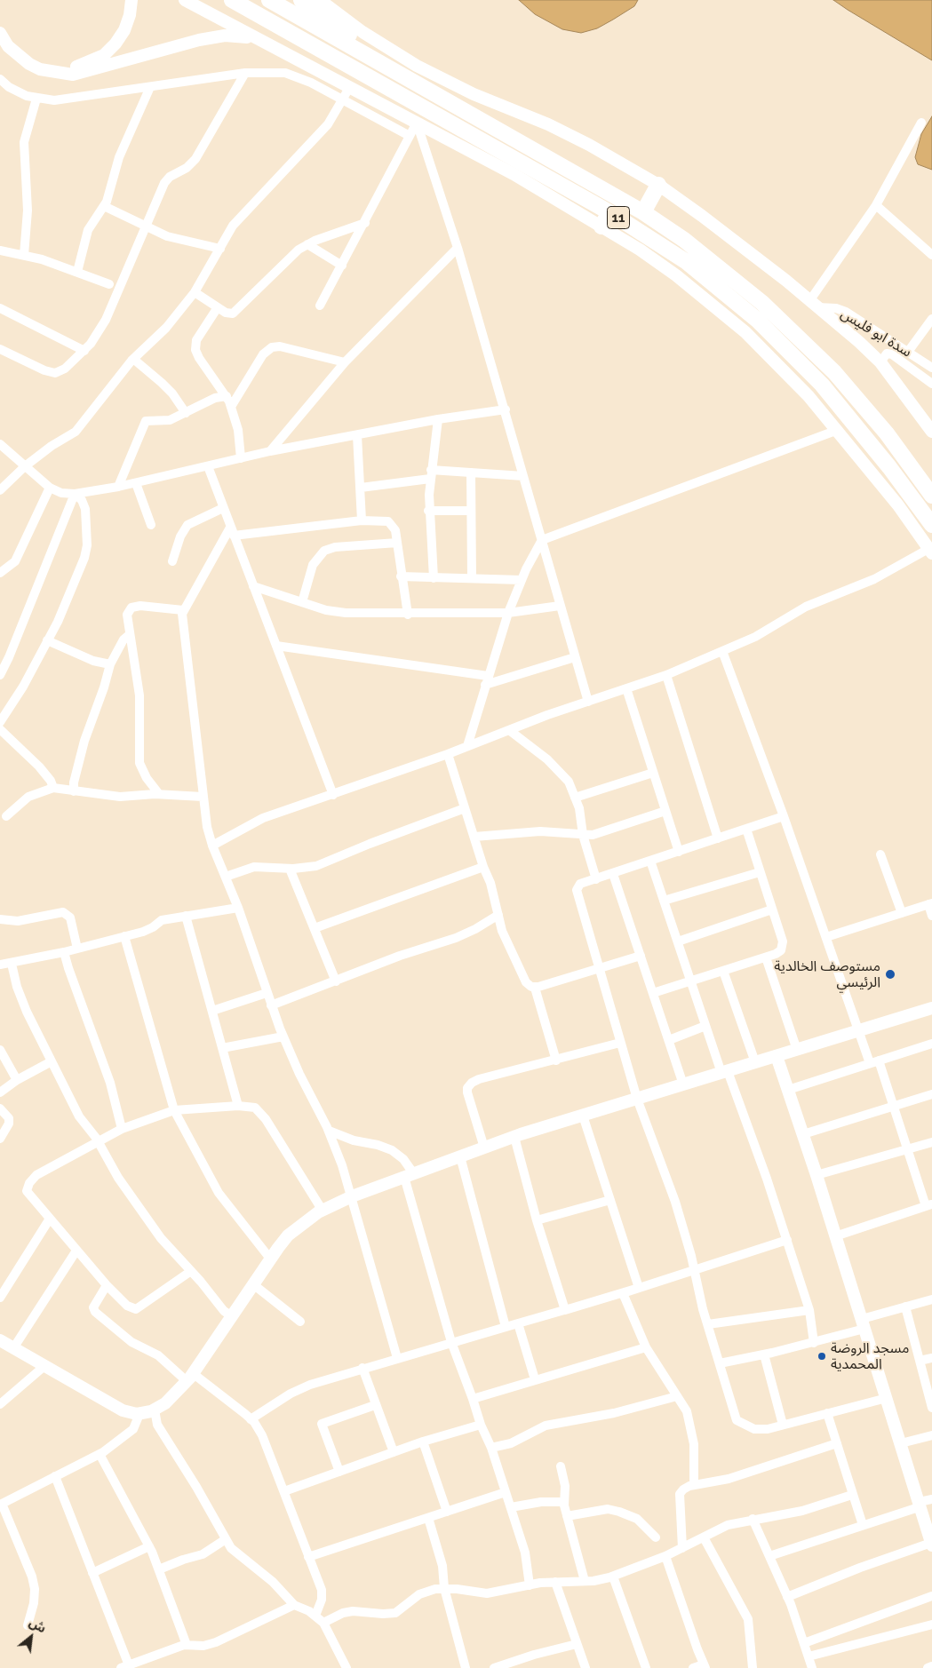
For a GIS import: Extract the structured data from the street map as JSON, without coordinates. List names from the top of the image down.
{
  "streets": {
    "highway": ["11"],
    "street": ["سدة ابو فليس"]
  },
  "places": ["مستوصف الخالدية الرئيسي", "مسجد الروضة المحمدية"],
  "north": "top right"
}
